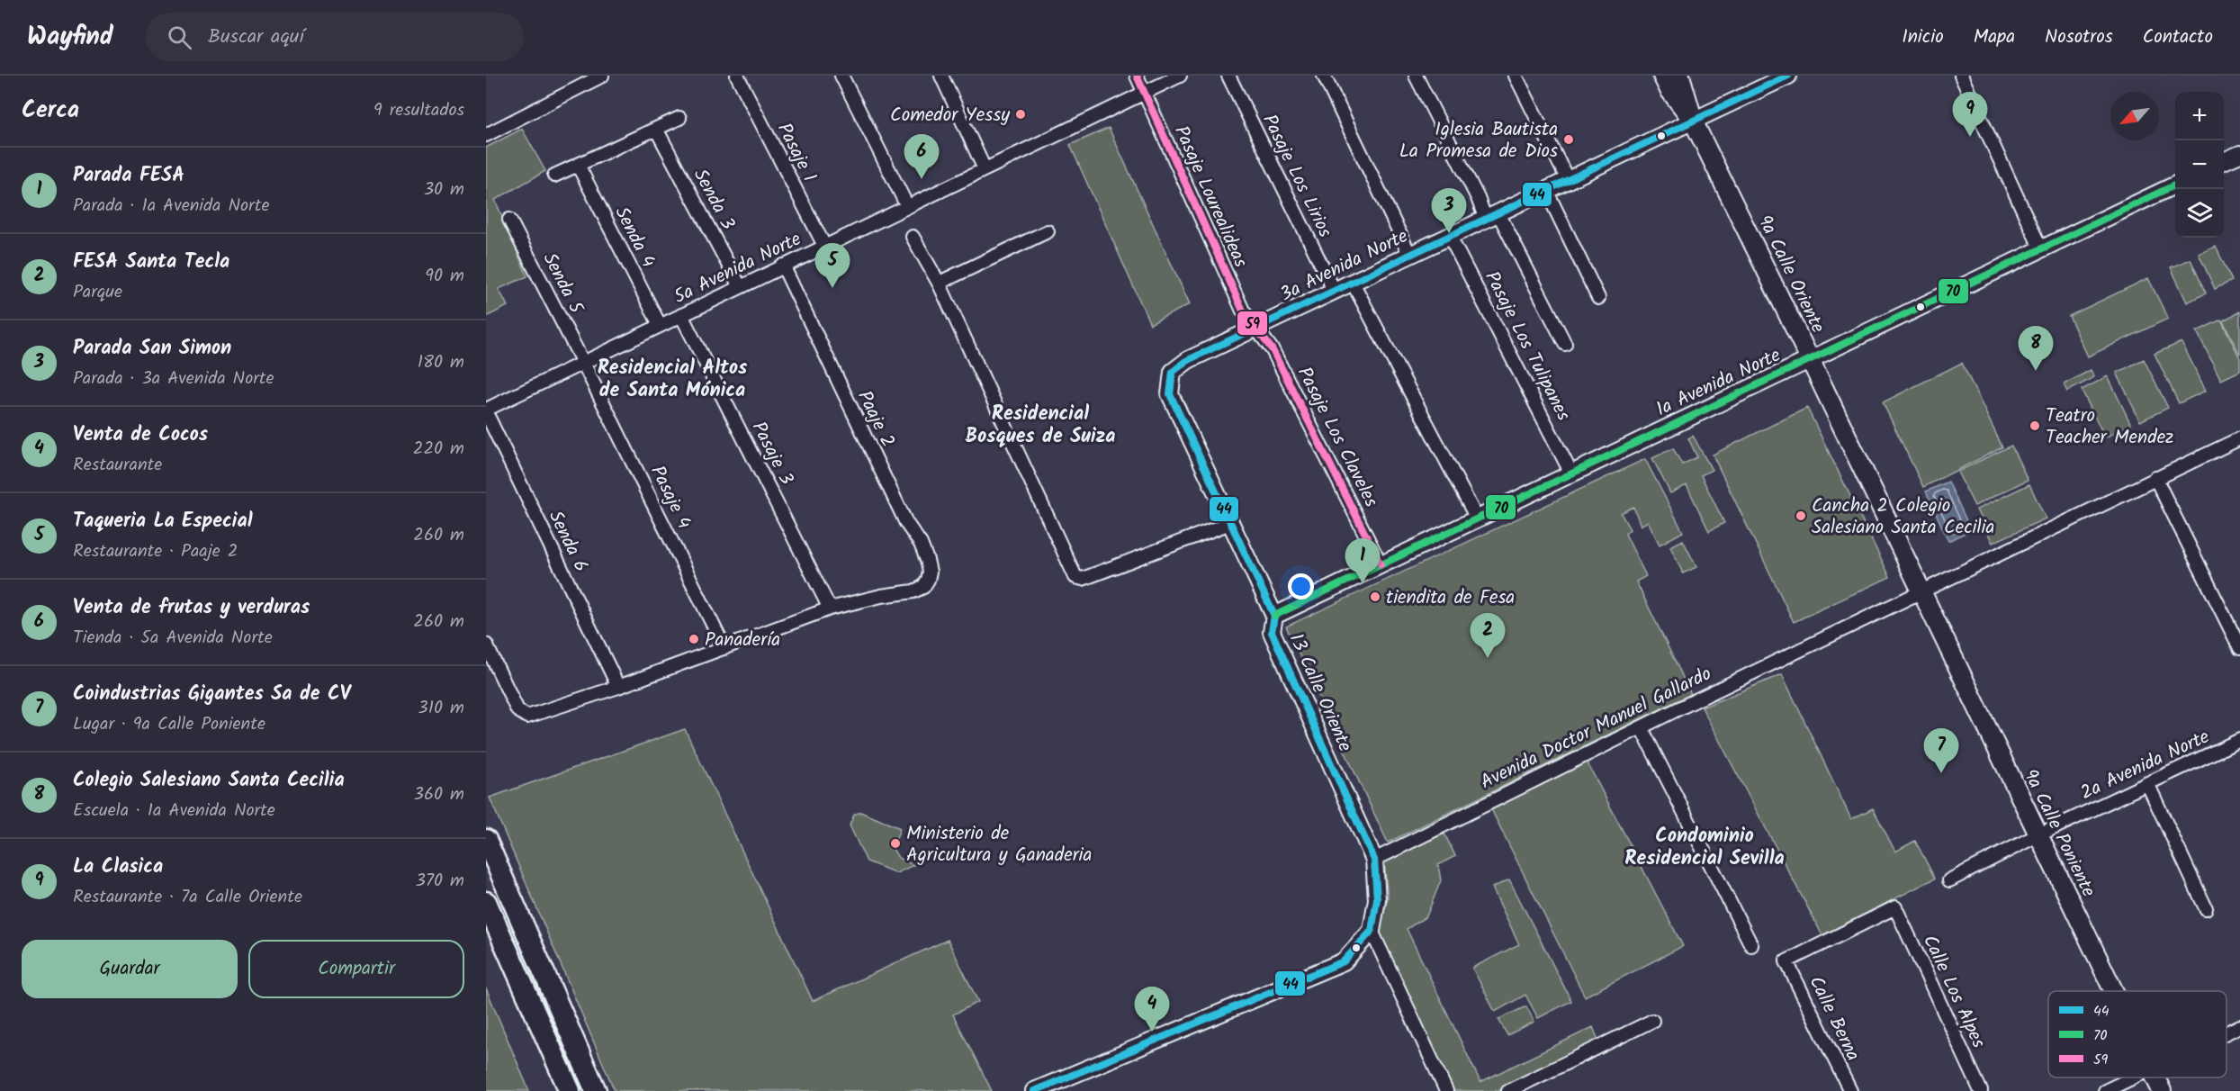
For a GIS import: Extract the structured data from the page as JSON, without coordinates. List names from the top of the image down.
{
  "streets": {
    "main road": ["9a Calle Oriente", "9a Calle Poniente"],
    "street": [
      "Pasaje 1",
      "Pasaje Los Lirios",
      "Pasaje Lourealideas",
      "Senda 3",
      "Senda 4",
      "3a Avenida Norte",
      "5a Avenida Norte",
      "Senda 5",
      "Pasaje Los Tulipanes",
      "1a Avenida Norte",
      "Paaje 2",
      "Pasaje Los Claveles",
      "Pasaje 3",
      "Pasaje 4",
      "Senda 6",
      "13 Calle Oriente",
      "Avenida Doctor Manuel Gallardo",
      "2a Avenida Norte",
      "Calle Los Alpes",
      "Calle Berna"
    ]
  },
  "crossings": [
    ["Pasaje 1", "5a Avenida Norte"],
    ["Pasaje Los Lirios", "3a Avenida Norte"],
    ["Pasaje Lourealideas", "3a Avenida Norte"],
    ["Pasaje Lourealideas", "5a Avenida Norte"],
    ["Pasaje Lourealideas", "Pasaje Los Claveles"],
    ["Senda 3", "5a Avenida Norte"],
    ["Senda 4", "5a Avenida Norte"],
    ["3a Avenida Norte", "9a Calle Oriente"],
    ["3a Avenida Norte", "Pasaje Los Tulipanes"],
    ["3a Avenida Norte", "Pasaje Los Claveles"],
    ["3a Avenida Norte", "13 Calle Oriente"],
    ["5a Avenida Norte", "Senda 5"],
    ["5a Avenida Norte", "Paaje 2"],
    ["5a Avenida Norte", "Pasaje 3"],
    ["5a Avenida Norte", "Pasaje 4"],
    ["5a Avenida Norte", "Senda 6"],
    ["9a Calle Oriente", "1a Avenida Norte"],
    ["9a Calle Oriente", "Avenida Doctor Manuel Gallardo"],
    ["9a Calle Oriente", "9a Calle Poniente"],
    ["Senda 5", "Pasaje 4"],
    ["Pasaje Los Tulipanes", "1a Avenida Norte"],
    ["1a Avenida Norte", "Pasaje Los Claveles"],
    ["1a Avenida Norte", "13 Calle Oriente"],
    ["Paaje 2", "Pasaje 3"],
    ["13 Calle Oriente", "Avenida Doctor Manuel Gallardo"],
    ["Avenida Doctor Manuel Gallardo", "9a Calle Poniente"],
    ["2a Avenida Norte", "9a Calle Poniente"],
    ["Calle Los Alpes", "Calle Berna"]
  ],
  "districts": ["Residencial Altos de Santa Mónica", "Residencial Bosques de Suiza", "Condominio Residencial Sevilla"],
  "places": [
    "Comedor Yessy",
    "Iglesia Bautista La Promesa de Dios",
    "Teatro Teacher Mendez",
    "Cancha 2 Colegio Salesiano Santa Cecilia",
    "tiendita de Fesa",
    "Panadería",
    "Ministerio de Agricultura y Ganaderia"
  ],
  "lines": ["transit line 44", "transit line 59", "transit line 70"],
  "legend": ["44", "70", "59"],
  "north": "bottom left",
  "page": {
    "header": "Wayfind",
    "search": "Buscar aquí",
    "nav": [
      "Inicio",
      "Mapa",
      "Nosotros",
      "Contacto"
    ],
    "heading": ["Cerca", "9 resultados"],
    "map_buttons": ["+", "−"],
    "pins": [
      "9",
      "6",
      "3",
      "5",
      "8",
      "1",
      "2",
      "7",
      "4"
    ],
    "list": [
      {
        "mark": "1",
        "name": "Parada FESA",
        "note": "Parada · 1a Avenida Norte",
        "value": "30 m"
      },
      {
        "mark": "2",
        "name": "FESA Santa Tecla",
        "note": "Parque",
        "value": "90 m"
      },
      {
        "mark": "3",
        "name": "Parada San Simon",
        "note": "Parada · 3a Avenida Norte",
        "value": "180 m"
      },
      {
        "mark": "4",
        "name": "Venta de Cocos",
        "note": "Restaurante",
        "value": "220 m"
      },
      {
        "mark": "5",
        "name": "Taqueria La Especial",
        "note": "Restaurante · Paaje 2",
        "value": "260 m"
      },
      {
        "mark": "6",
        "name": "Venta de frutas y verduras",
        "note": "Tienda · 5a Avenida Norte",
        "value": "260 m"
      },
      {
        "mark": "7",
        "name": "Coindustrias Gigantes Sa de CV",
        "note": "Lugar · 9a Calle Poniente",
        "value": "310 m"
      },
      {
        "mark": "8",
        "name": "Colegio Salesiano Santa Cecilia",
        "note": "Escuela · 1a Avenida Norte",
        "value": "360 m"
      },
      {
        "mark": "9",
        "name": "La Clasica",
        "note": "Restaurante · 7a Calle Oriente",
        "value": "370 m"
      }
    ],
    "buttons": ["Guardar", "Compartir"]
  }
}
